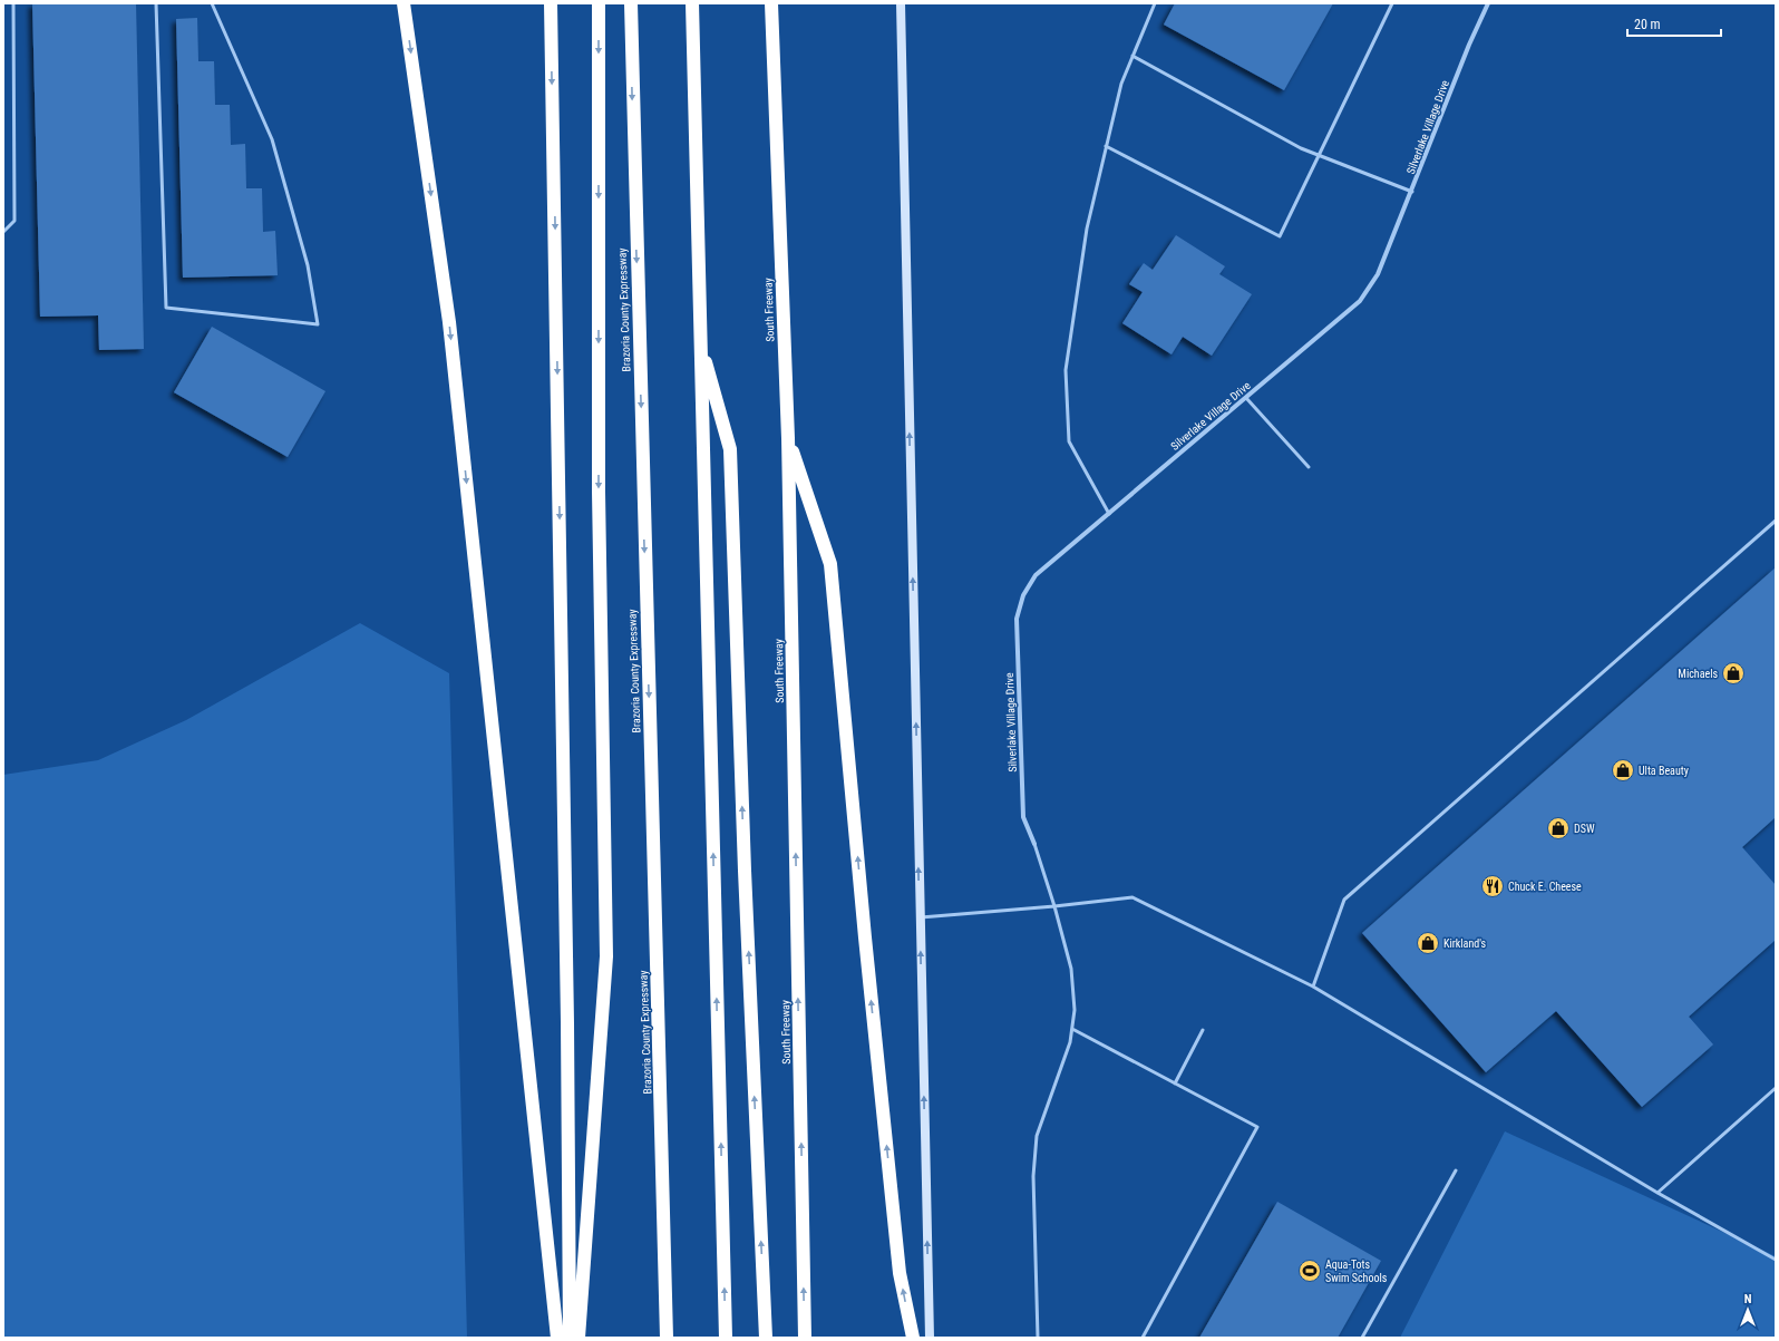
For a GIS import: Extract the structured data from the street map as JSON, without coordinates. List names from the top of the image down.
{
  "streets": {
    "highway": ["Brazoria County Expressway", "South Freeway"],
    "street": ["Silverlake Village Drive"]
  },
  "places": {
    "shop": [
      "Michaels",
      "Ulta Beauty",
      "DSW",
      "Kirkland's"
    ],
    "restaurant": ["Chuck E. Cheese"],
    "sports": ["Aqua-Tots Swim Schools"]
  },
  "scale_bar": "20 m",
  "north": "top"
}
